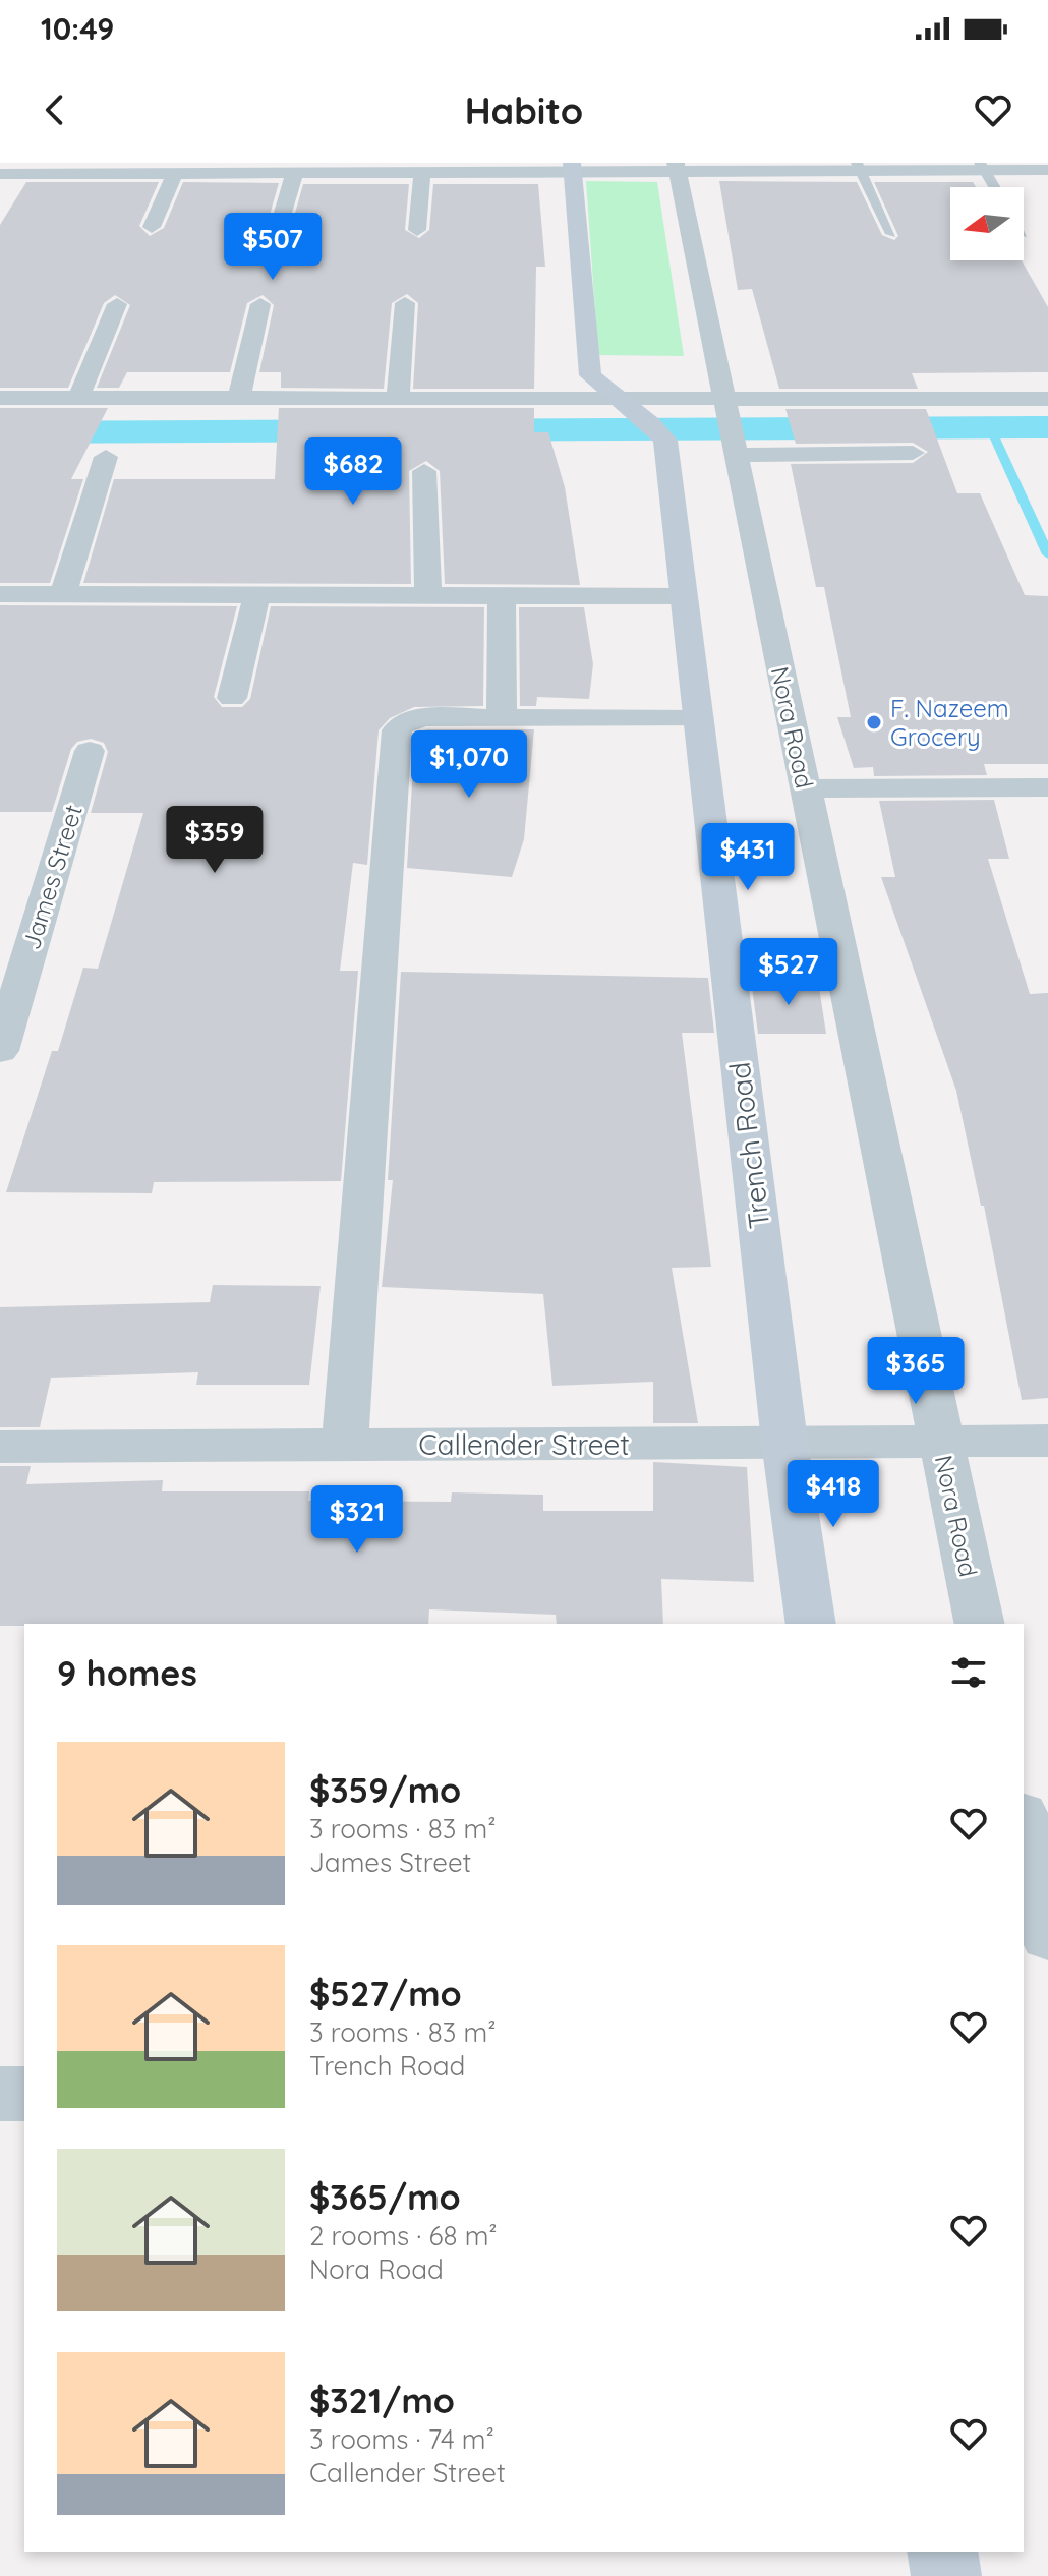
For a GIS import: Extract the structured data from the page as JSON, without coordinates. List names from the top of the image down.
{
  "streets": {
    "street": [
      "Nora Road",
      "James Street",
      "Trench Road",
      "Callender Street"
    ]
  },
  "crossings": [
    ["Nora Road", "Callender Street"],
    ["Trench Road", "Callender Street"]
  ],
  "places": ["F. Nazeem Grocery"],
  "north": "left",
  "page": {
    "status": "10:49",
    "header": "Habito",
    "price": [
      "$507",
      "$682",
      "$1,070",
      "$359",
      "$431",
      "$527",
      "$365",
      "$418",
      "$321"
    ],
    "heading": "9 homes",
    "list": [
      {
        "name": "$359/mo",
        "note": "3 rooms · 83 m² · James Street"
      },
      {
        "name": "$527/mo",
        "note": "3 rooms · 83 m² · Trench Road"
      },
      {
        "name": "$365/mo",
        "note": "2 rooms · 68 m² · Nora Road"
      },
      {
        "name": "$321/mo",
        "note": "3 rooms · 74 m² · Callender Street"
      }
    ]
  }
}
